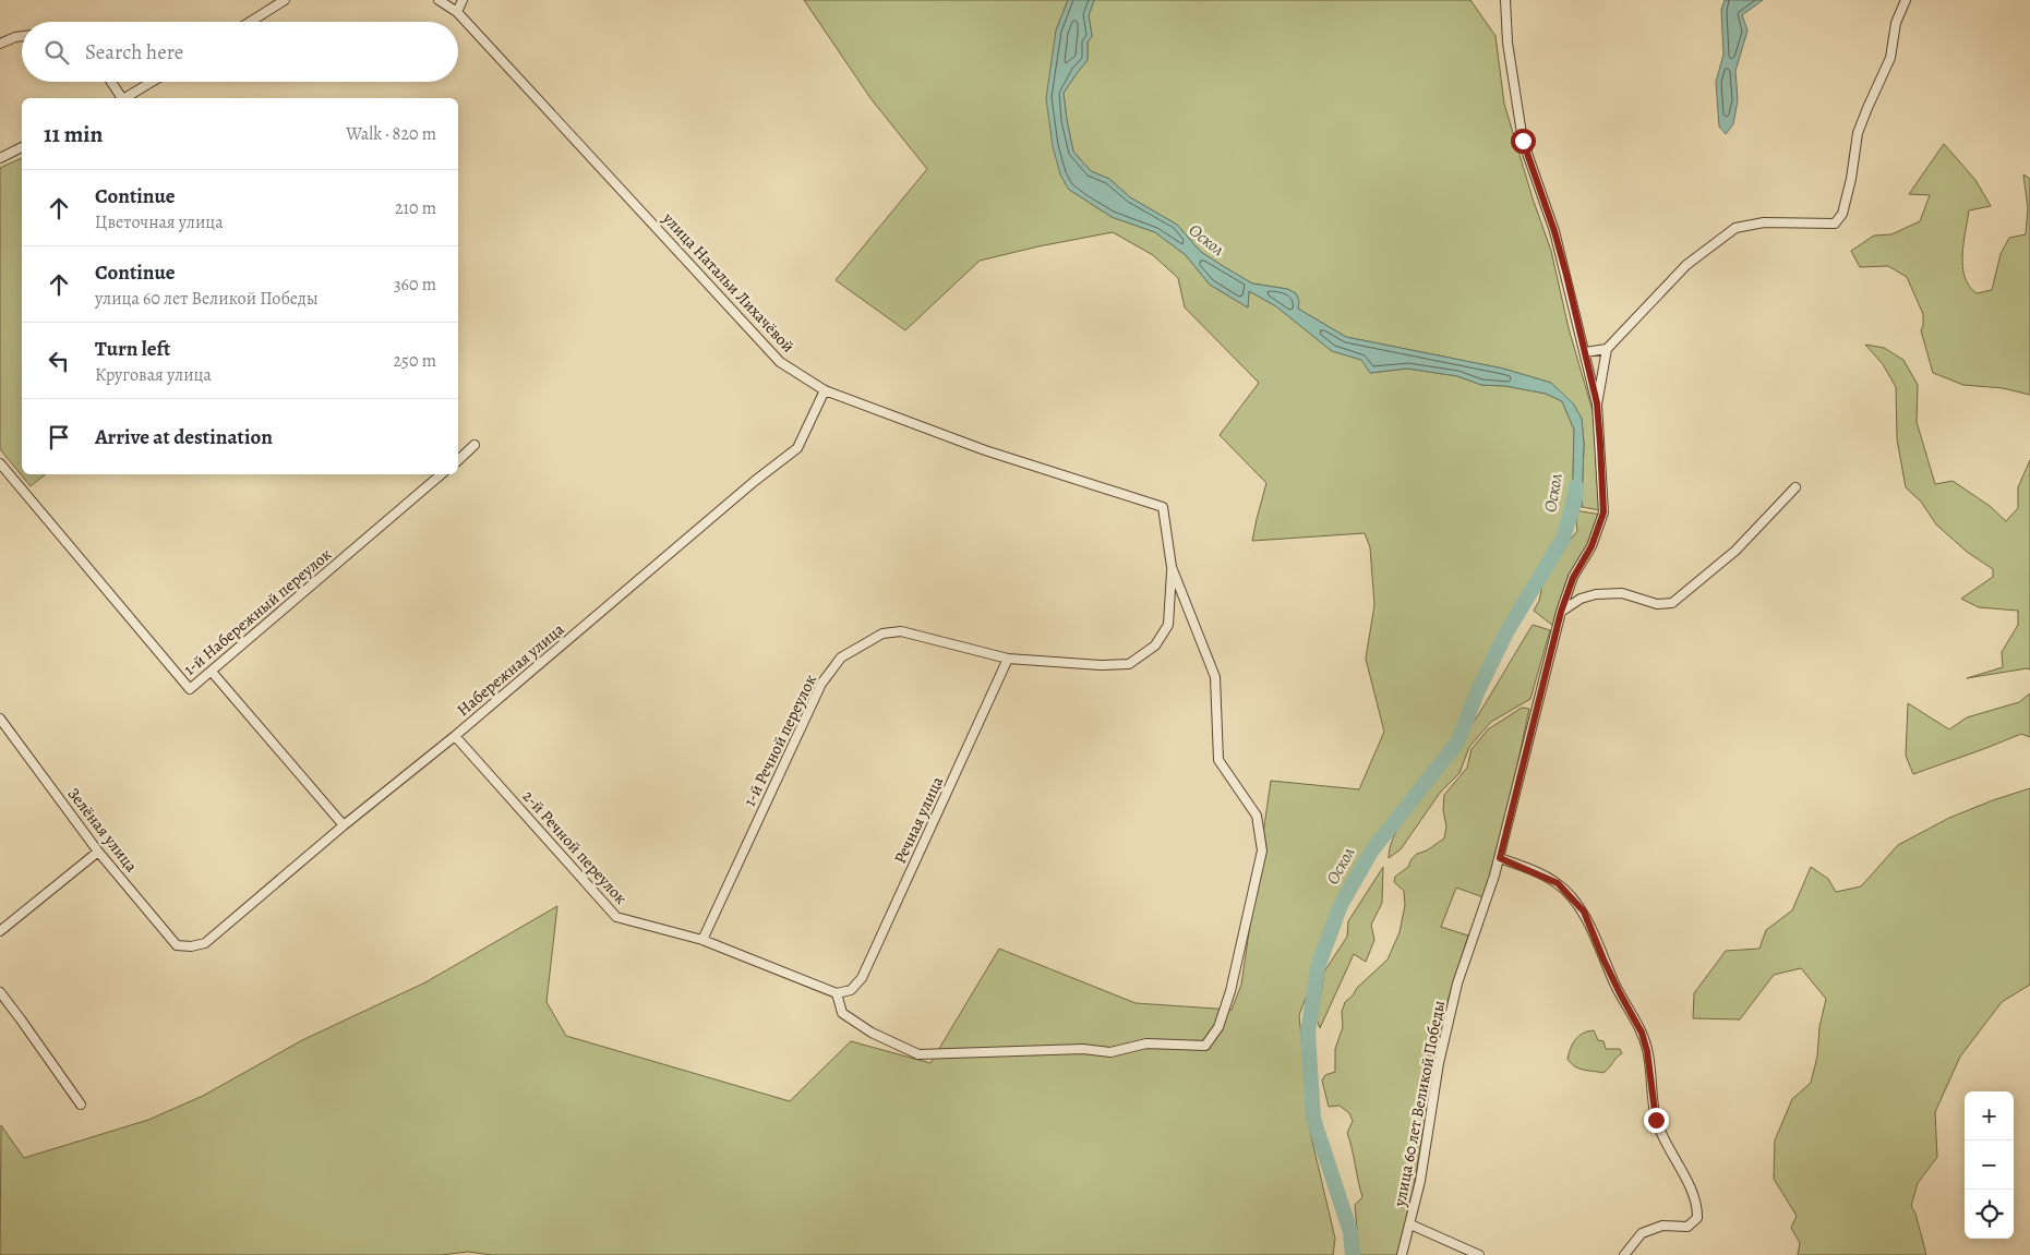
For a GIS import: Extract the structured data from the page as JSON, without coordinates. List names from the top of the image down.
{
  "streets": {
    "street": [
      "улица Натальи Лихачёвой",
      "1-й Набережный переулок",
      "Набережная улица",
      "1-й Речной переулок",
      "Речная улица",
      "Зелёная улица",
      "2-й Речной переулок",
      "улица 60 лет Великой Победы"
    ]
  },
  "crossings": [
    ["улица Натальи Лихачёвой", "Набережная улица"],
    ["улица Натальи Лихачёвой", "1-й Речной переулок"],
    ["Набережная улица", "Зелёная улица"],
    ["Набережная улица", "2-й Речной переулок"],
    ["1-й Речной переулок", "Речная улица"],
    ["1-й Речной переулок", "2-й Речной переулок"],
    ["Речная улица", "2-й Речной переулок"]
  ],
  "water": ["Оскол"],
  "page": {
    "search": "Search here",
    "heading": ["11 min", "Walk · 820 m"],
    "list": [
      ["Continue", "Цветочная улица", "210 m"],
      ["Continue", "улица 60 лет Великой Победы", "360 m"],
      ["Turn left", "Круговая улица", "250 m"],
      "Arrive at destination"
    ],
    "map_buttons": ["+", "−"]
  }
}
